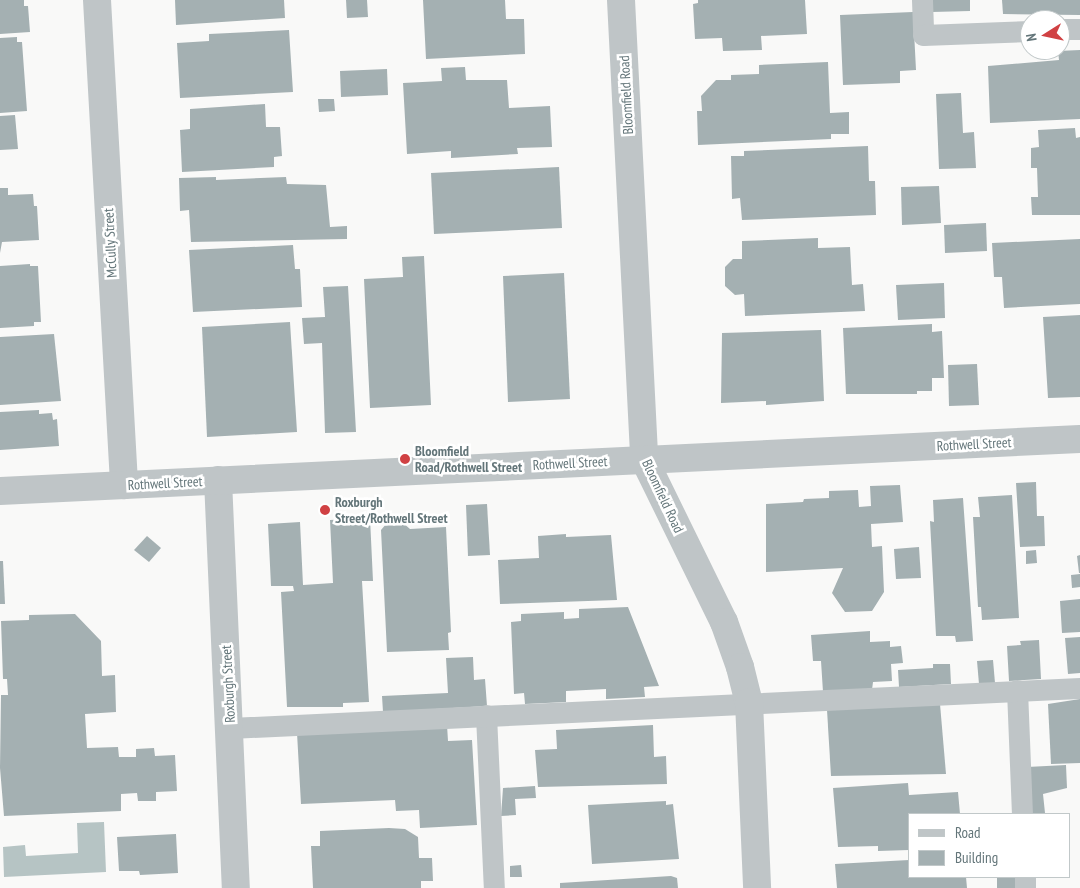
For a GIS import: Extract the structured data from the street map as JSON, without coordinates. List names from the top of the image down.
{
  "streets": {
    "street": [
      "Bloomfield Road",
      "McCully Street",
      "Rothwell Street",
      "Roxburgh Street"
    ]
  },
  "crossings": [
    ["Bloomfield Road", "Rothwell Street"],
    ["McCully Street", "Rothwell Street"],
    ["Rothwell Street", "Roxburgh Street"]
  ],
  "places": ["Bloomfield Road/Rothwell Street", "Roxburgh Street/Rothwell Street"],
  "legend": ["Road", "Building"],
  "north": "left"
}
